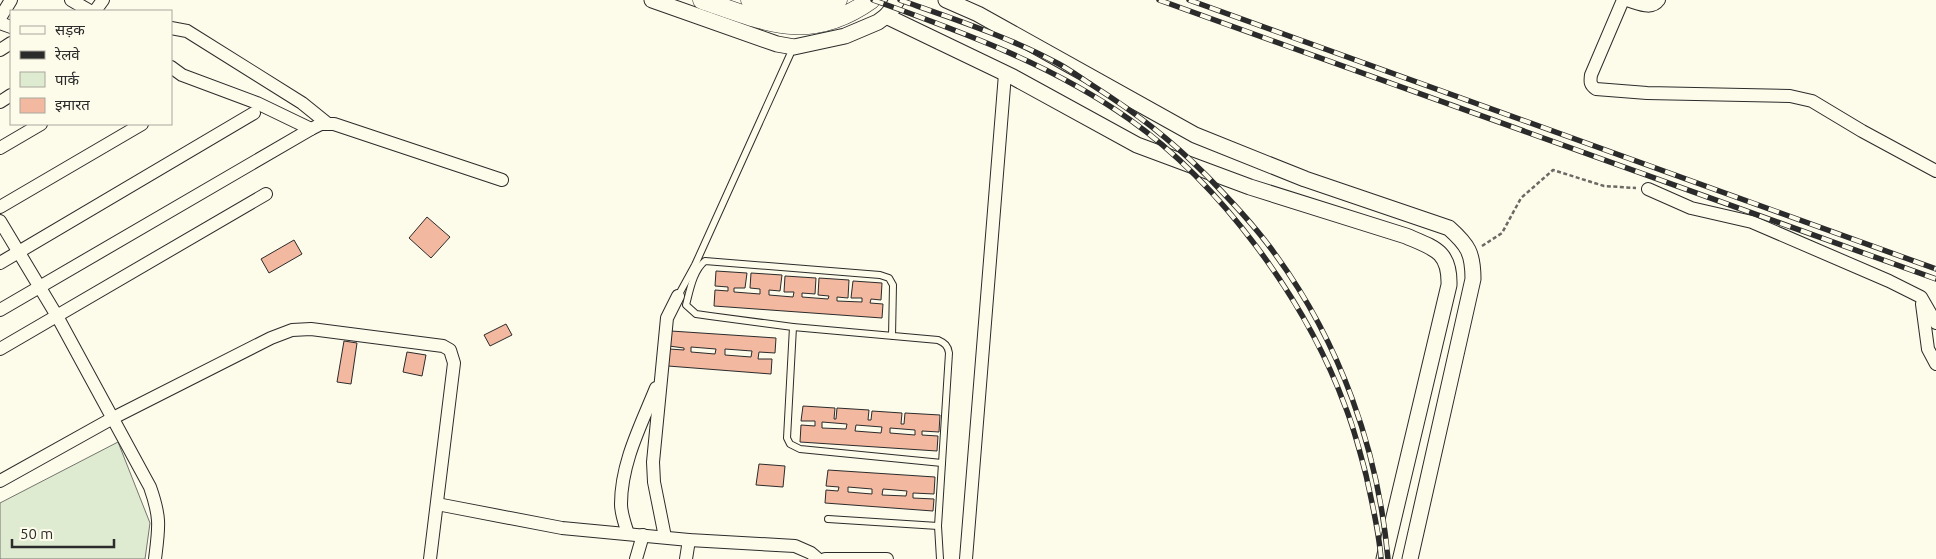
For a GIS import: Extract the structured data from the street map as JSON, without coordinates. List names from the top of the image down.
{
  "legend": [
    "सड़क",
    "रेलवे",
    "पार्क",
    "इमारत"
  ],
  "scale_bar": "50 m"
}
